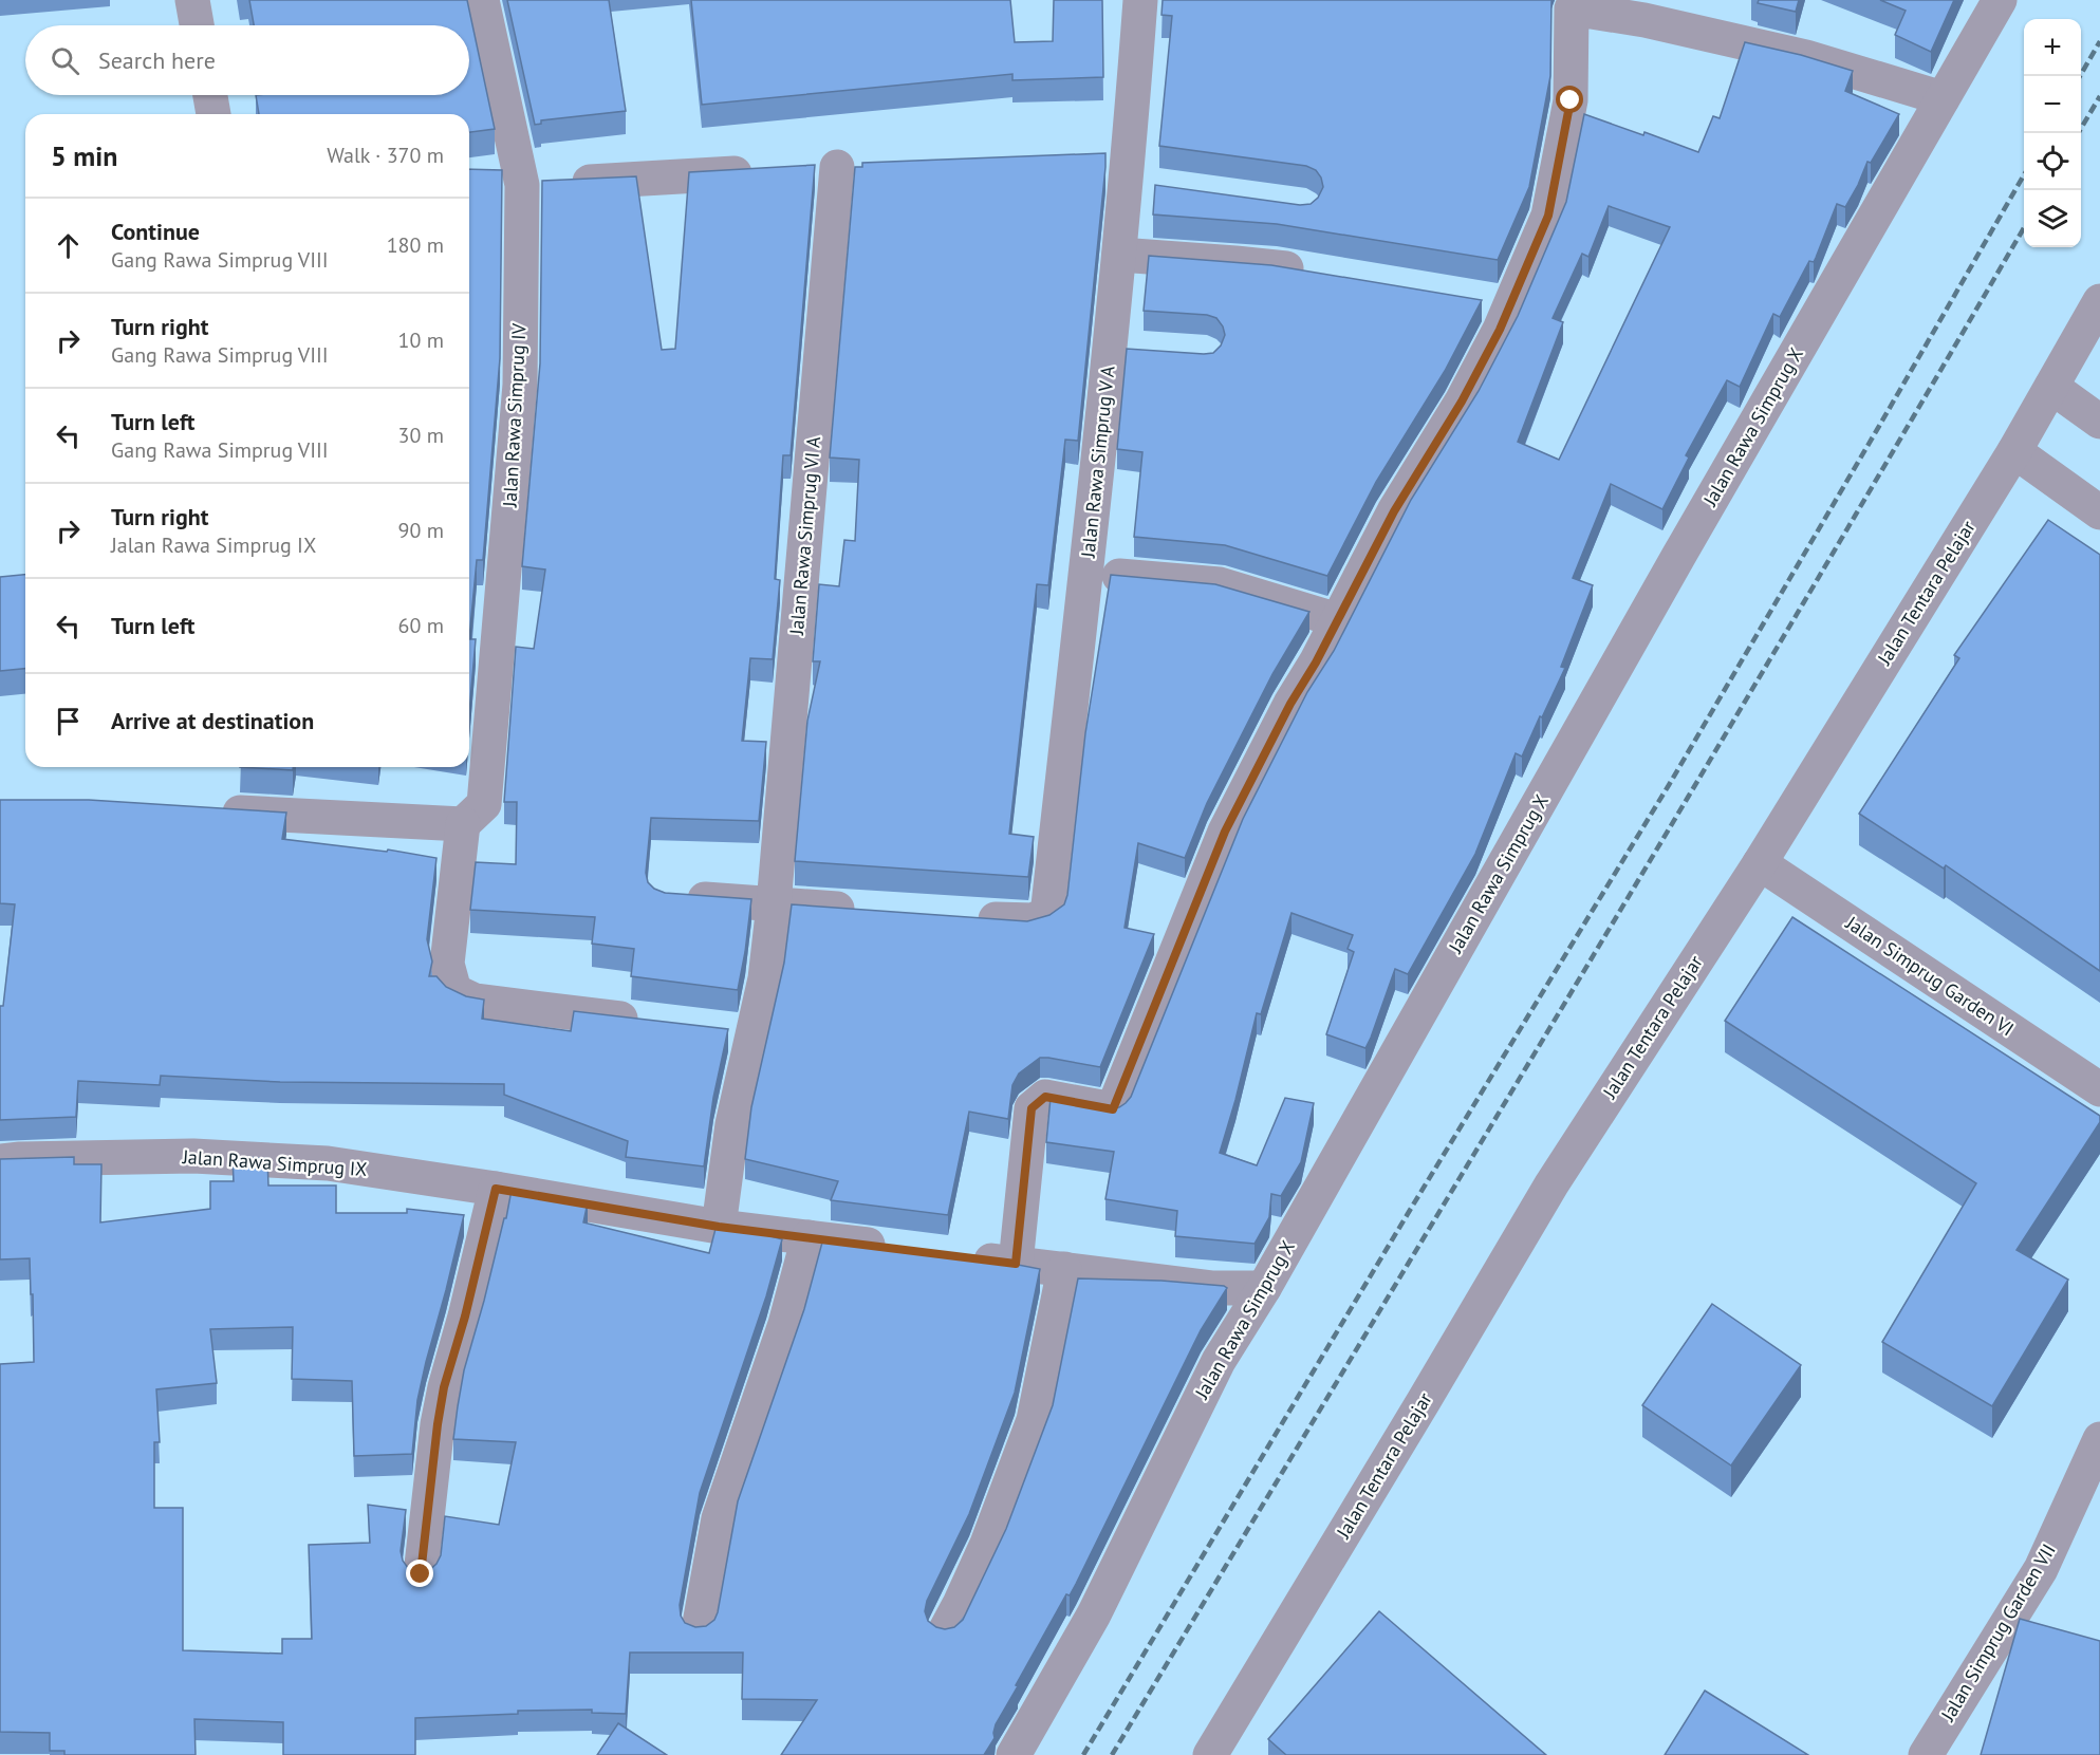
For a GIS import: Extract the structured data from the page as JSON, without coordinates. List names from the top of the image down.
{
  "streets": {
    "street": [
      "Jalan Rawa Simprug IV",
      "Jalan Rawa Simprug X",
      "Jalan Rawa Simprug V A",
      "Jalan Rawa Simprug VI A",
      "Jalan Tentara Pelajar",
      "Jalan Simprug Garden VI",
      "Jalan Rawa Simprug IX",
      "Jalan Simprug Garden VII"
    ]
  },
  "crossings": [
    ["Jalan Rawa Simprug VI A", "Jalan Rawa Simprug IX"],
    ["Jalan Tentara Pelajar", "Jalan Simprug Garden VI"]
  ],
  "page": {
    "map_buttons": ["+", "−"],
    "search": "Search here",
    "heading": ["5 min", "Walk · 370 m"],
    "list": [
      ["Continue", "Gang Rawa Simprug VIII", "180 m"],
      ["Turn right", "Gang Rawa Simprug VIII", "10 m"],
      ["Turn left", "Gang Rawa Simprug VIII", "30 m"],
      ["Turn right", "Jalan Rawa Simprug IX", "90 m"],
      ["Turn left", "60 m"],
      "Arrive at destination"
    ]
  }
}
